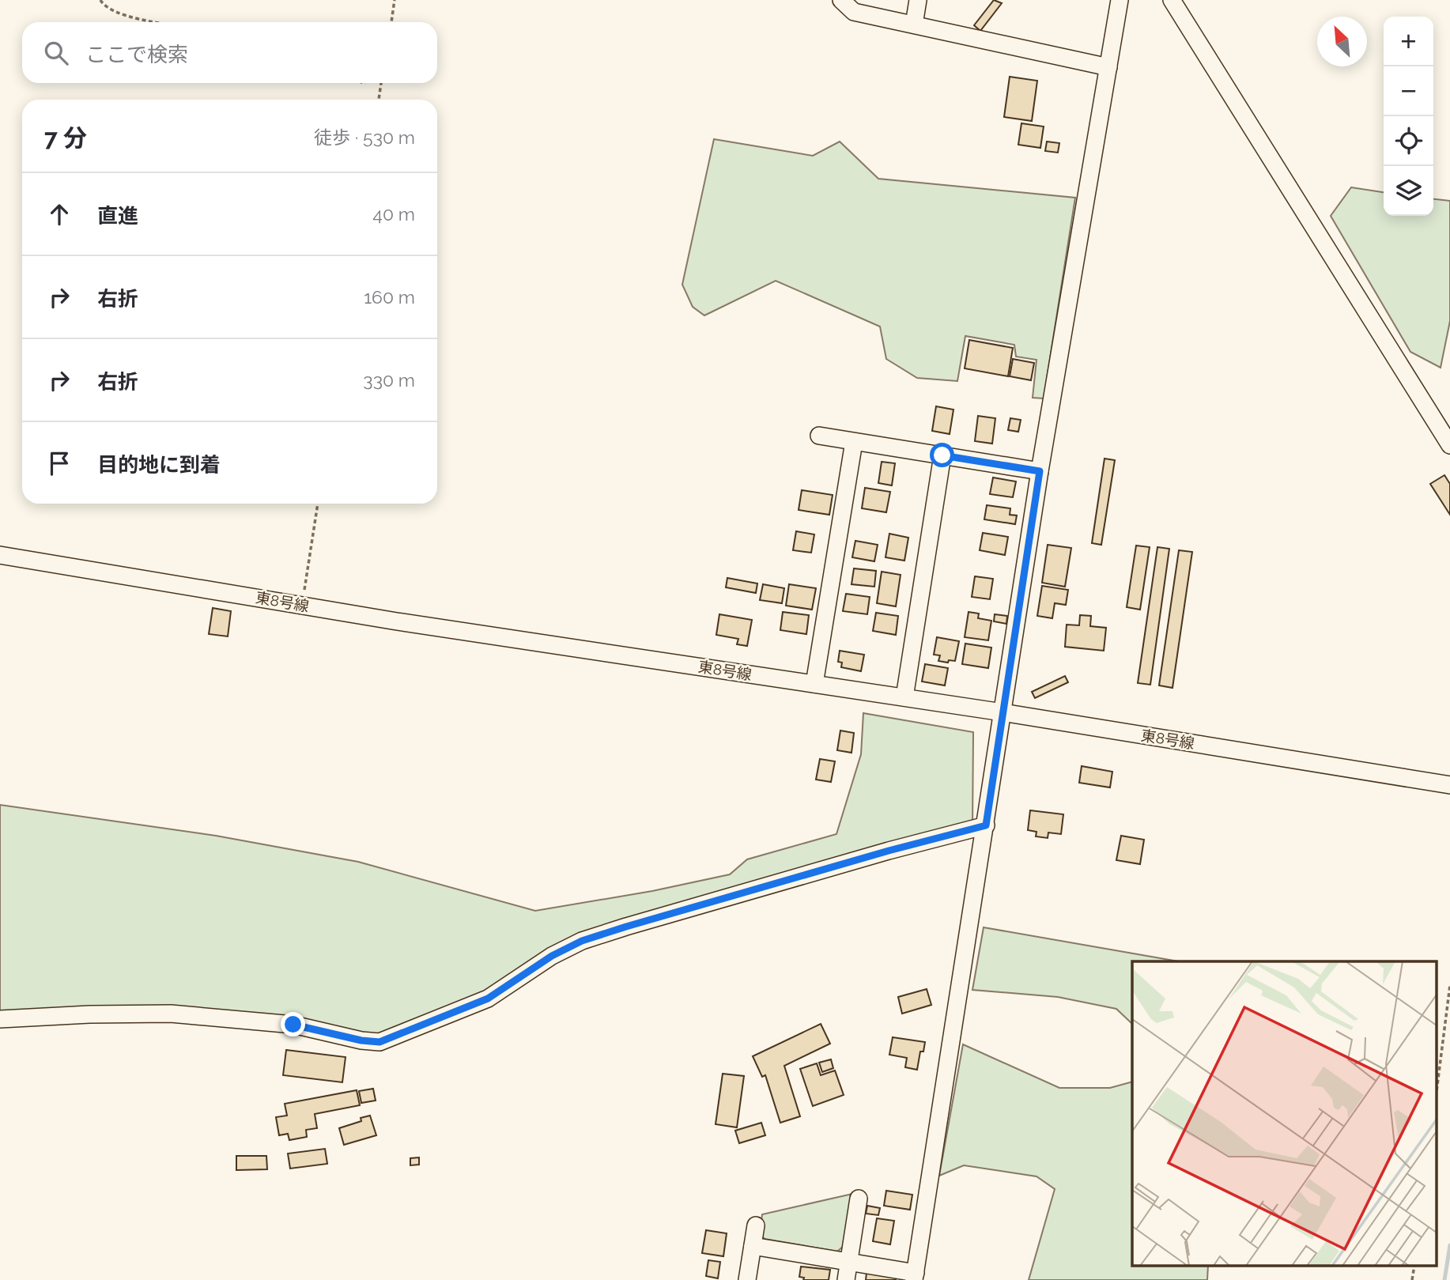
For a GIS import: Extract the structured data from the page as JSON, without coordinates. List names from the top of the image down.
{
  "streets": {
    "street": ["東8号線"]
  },
  "north": "top left",
  "page": {
    "map_buttons": ["+", "−"],
    "search": "ここで検索",
    "heading": ["7 分", "徒歩 · 530 m"],
    "list": [
      ["直進", "40 m"],
      ["右折", "160 m"],
      ["右折", "330 m"],
      "目的地に到着"
    ]
  }
}
